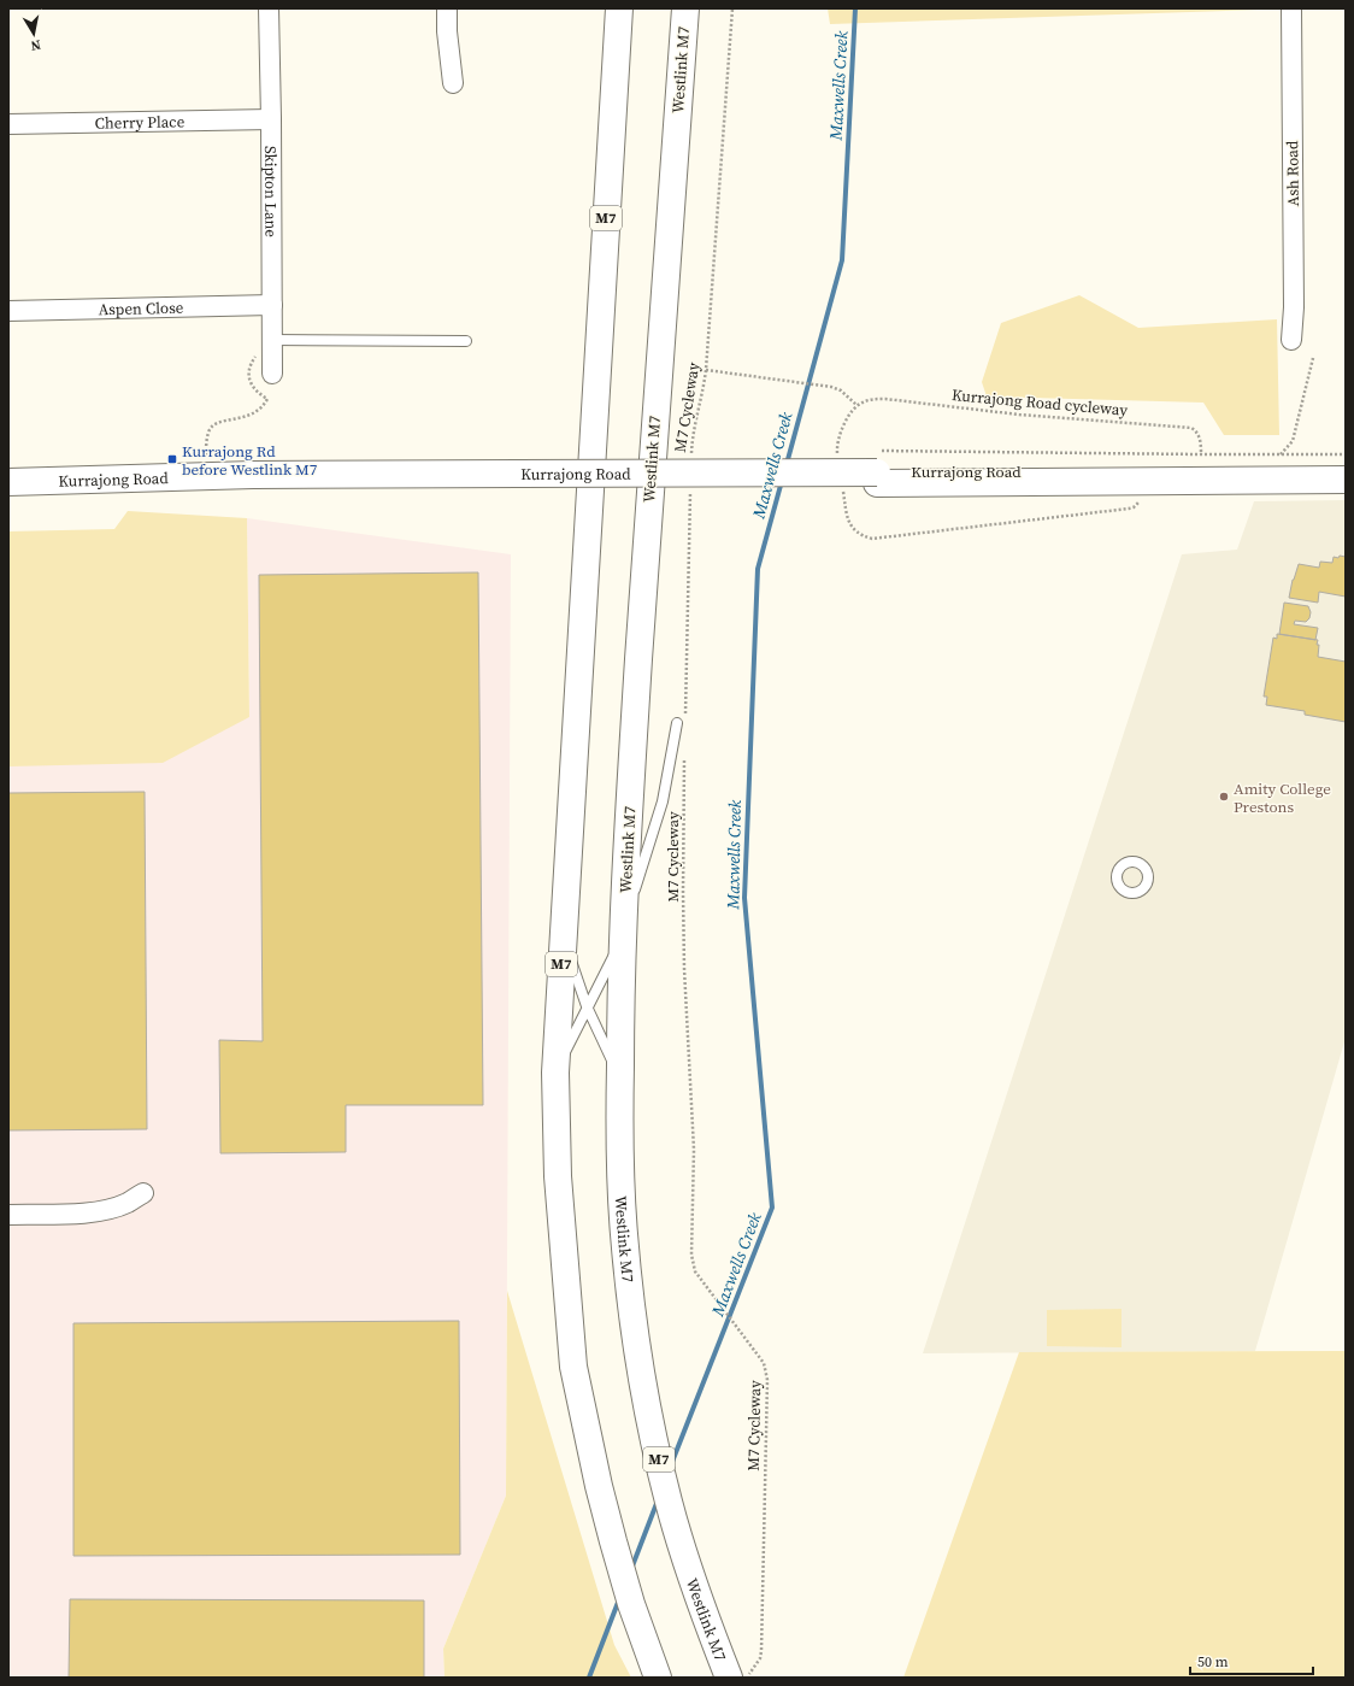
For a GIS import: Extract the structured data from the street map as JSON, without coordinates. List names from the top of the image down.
{
  "streets": {
    "main road": ["Westlink M7", "M7", "Kurrajong Road"],
    "street": [
      "Cherry Place",
      "Ash Road",
      "Skipton Lane",
      "Aspen Close"
    ],
    "path": ["Kurrajong Road cycleway", "M7 Cycleway"]
  },
  "crossings": [
    ["Westlink M7", "M7"],
    ["Cherry Place", "Skipton Lane"],
    ["Skipton Lane", "Aspen Close"],
    ["Kurrajong Road cycleway", "M7 Cycleway"]
  ],
  "water": ["Maxwells Creek"],
  "places": {
    "transit": ["Kurrajong Rd before Westlink M7"],
    "other": ["Amity College Prestons"]
  },
  "scale_bar": "50 m",
  "north": "bottom"
}
